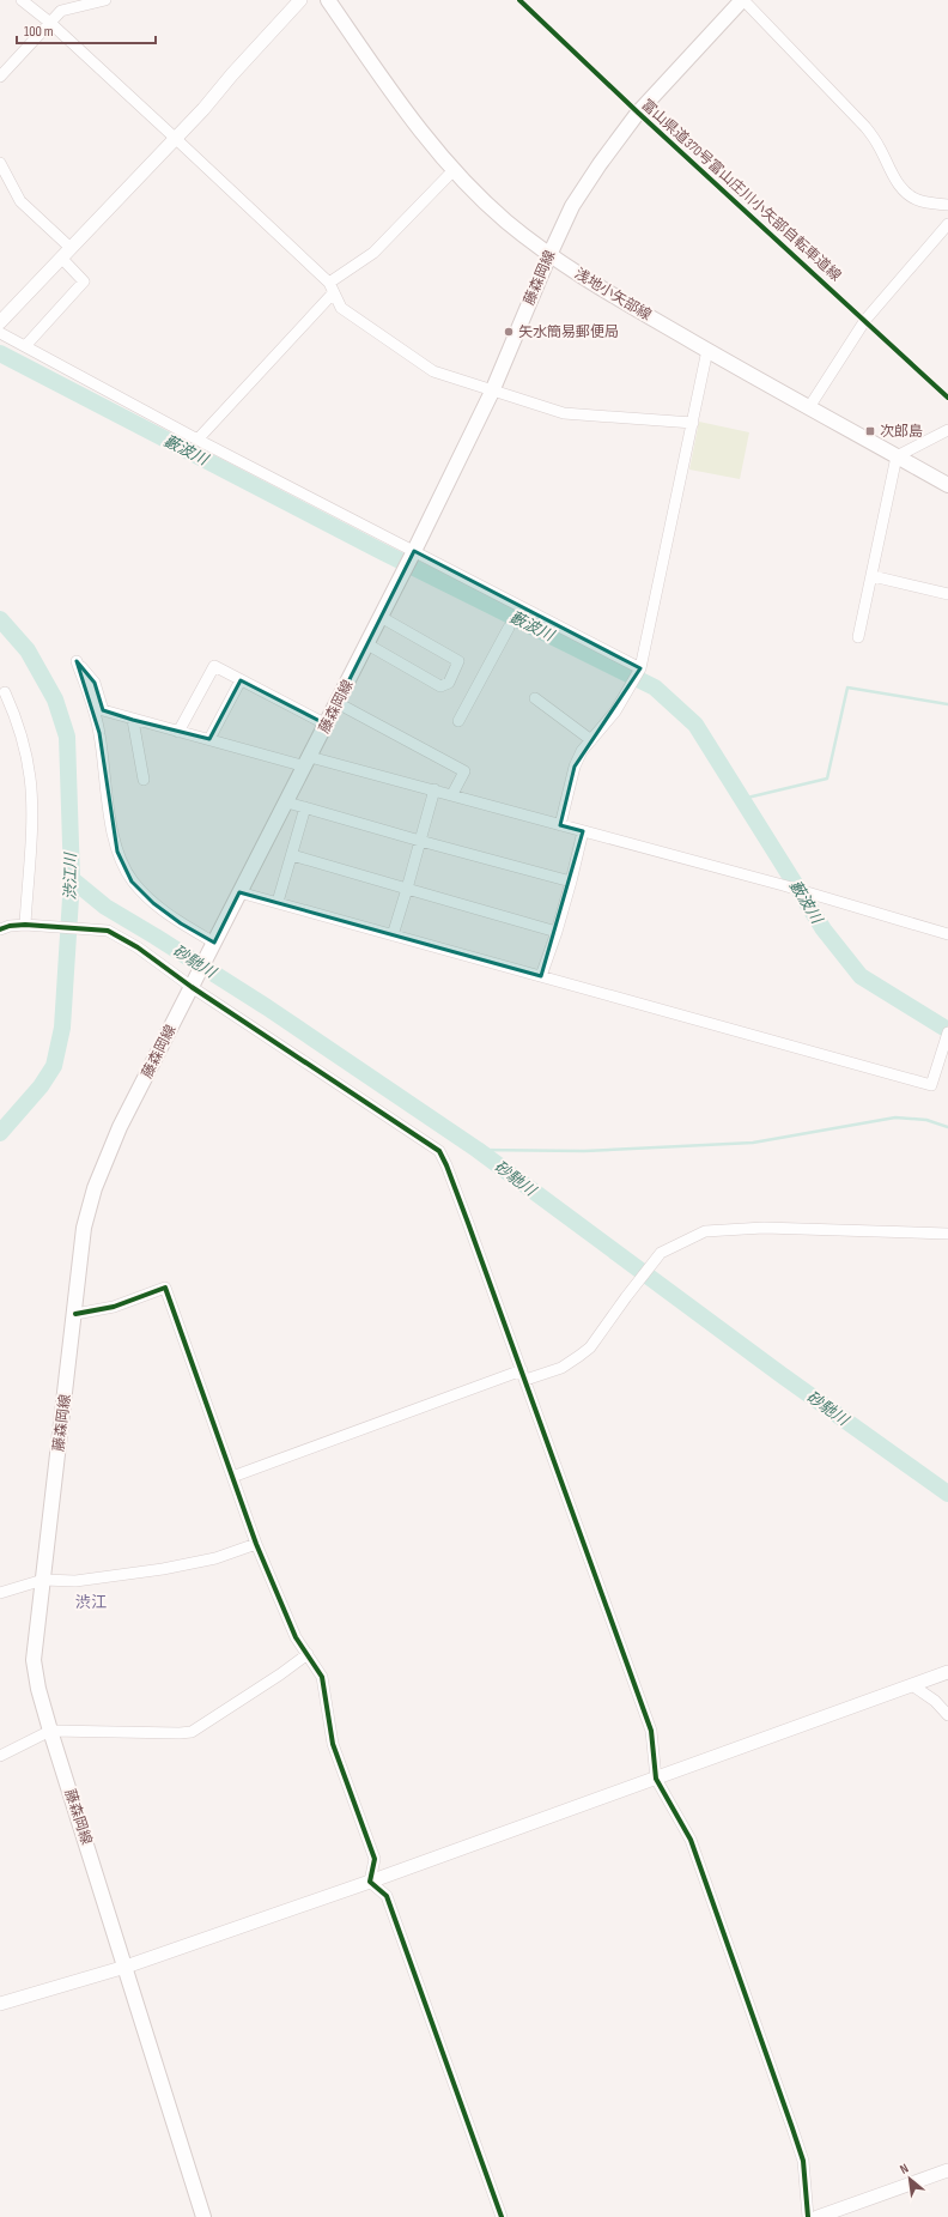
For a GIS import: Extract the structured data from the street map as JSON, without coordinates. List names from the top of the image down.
{
  "streets": {
    "main road": ["藤森岡線", "浅地小矢部線"],
    "cycle path": ["富山県道370号富山庄川小矢部自転車道線"]
  },
  "crossings": [
    ["藤森岡線", "浅地小矢部線"]
  ],
  "districts": ["渋江"],
  "water": ["藪波川", "渋江川", "砂馳川"],
  "places": {
    "other": ["矢水簡易郵便局"],
    "transit": ["次郎島"]
  },
  "scale_bar": "100 m",
  "north": "top left"
}
